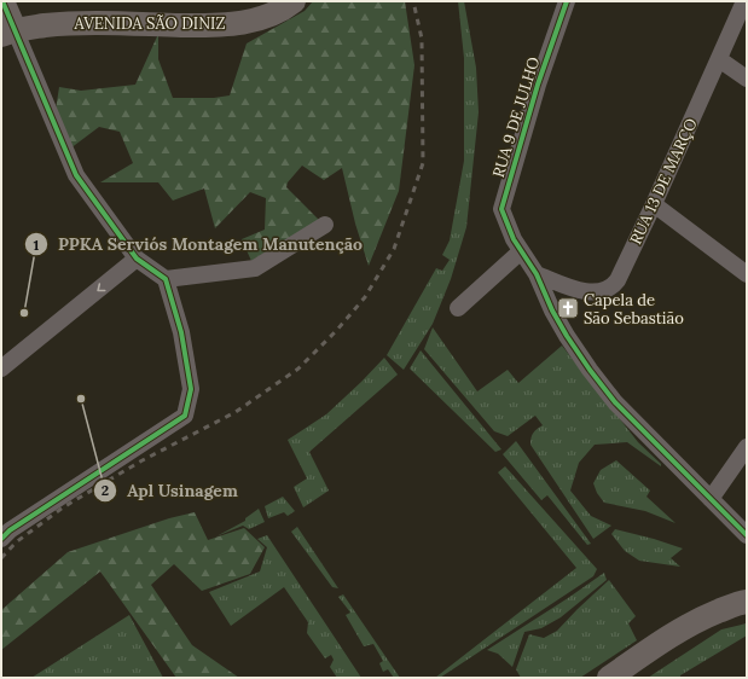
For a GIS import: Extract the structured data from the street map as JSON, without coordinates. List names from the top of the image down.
{
  "streets": {
    "street": ["AVENIDA SÃO DINIZ", "RUA 9 DE JULHO", "RUA 13 DE MARÇO"]
  },
  "crossings": [
    ["RUA 9 DE JULHO", "RUA 13 DE MARÇO"]
  ],
  "places": {
    "church": ["Capela de São Sebastião"],
    "other": ["PPKA Serviós Montagem Manutenção", "Apl Usinagem"]
  }
}
